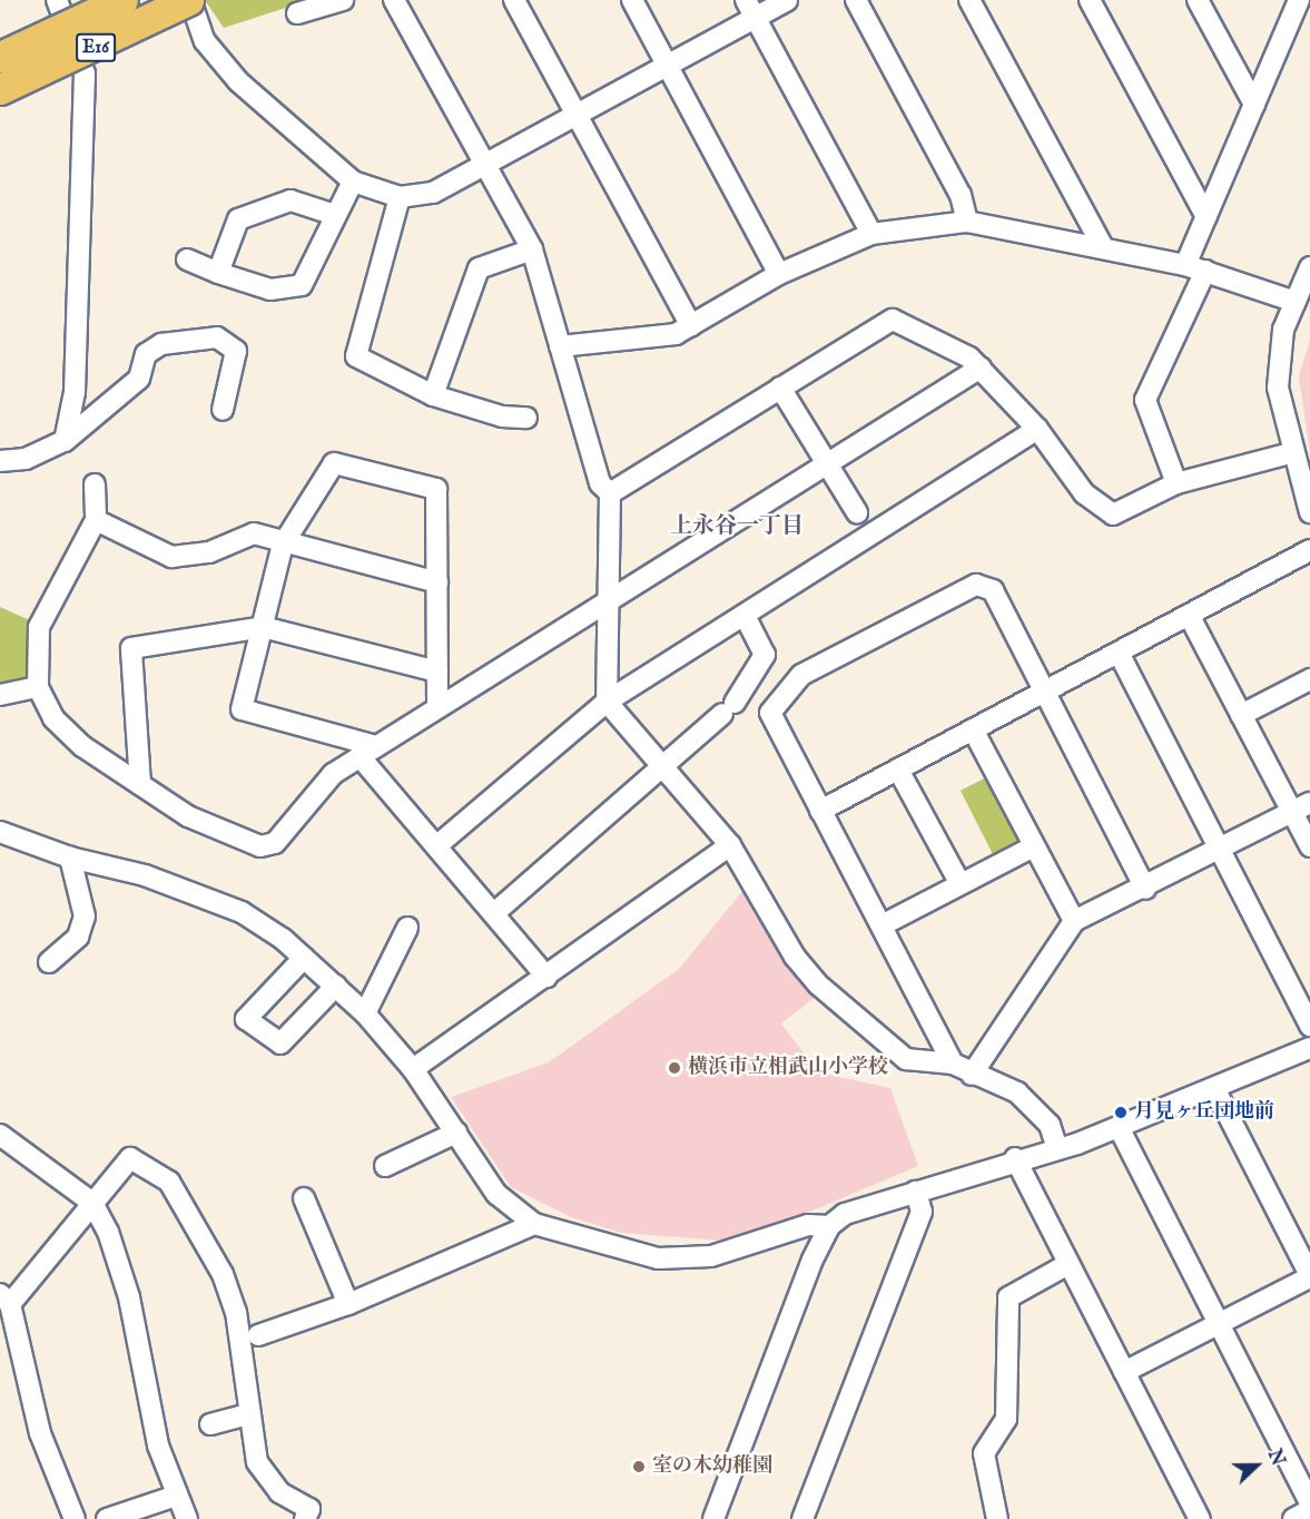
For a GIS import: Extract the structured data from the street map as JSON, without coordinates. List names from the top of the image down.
{
  "streets": {
    "highway": ["E16"]
  },
  "districts": ["上永谷一丁目"],
  "places": ["横浜市立相武山小学校", "月見ヶ丘団地前", "室の木幼稚園"],
  "north": "right"
}
